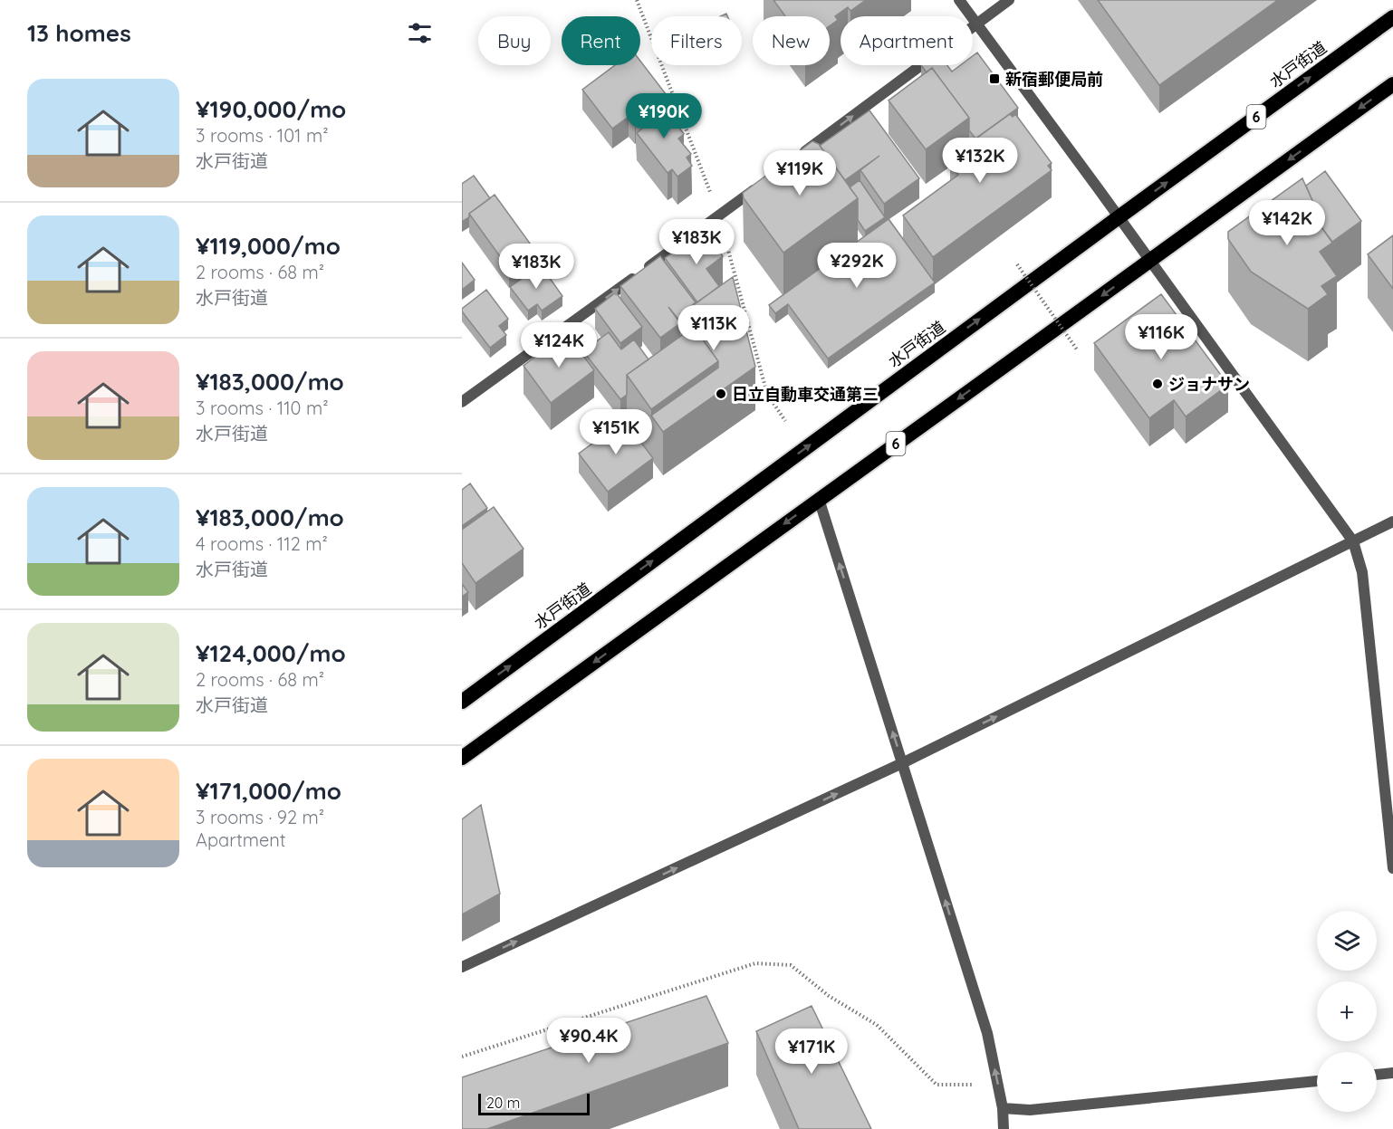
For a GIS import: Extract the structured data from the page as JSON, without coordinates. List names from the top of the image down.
{
  "streets": {
    "highway": ["水戸街道", "6"]
  },
  "places": {
    "transit": ["新宿郵便局前"],
    "other": ["ジョナサン", "日立自動車交通第三"]
  },
  "scale_bar": "20 m",
  "page": {
    "heading": "13 homes",
    "chip": [
      "Buy",
      "Rent",
      "Filters",
      "New",
      "Apartment"
    ],
    "list": [
      {
        "name": "¥190,000/mo",
        "note": "3 rooms · 101 m² · 水戸街道"
      },
      {
        "name": "¥119,000/mo",
        "note": "2 rooms · 68 m² · 水戸街道"
      },
      {
        "name": "¥183,000/mo",
        "note": "3 rooms · 110 m² · 水戸街道"
      },
      {
        "name": "¥183,000/mo",
        "note": "4 rooms · 112 m² · 水戸街道"
      },
      {
        "name": "¥124,000/mo",
        "note": "2 rooms · 68 m² · 水戸街道"
      },
      {
        "name": "¥171,000/mo",
        "note": "3 rooms · 92 m² · Apartment"
      }
    ],
    "price": [
      "¥190K",
      "¥132K",
      "¥119K",
      "¥142K",
      "¥183K",
      "¥292K",
      "¥183K",
      "¥113K",
      "¥116K",
      "¥124K",
      "¥151K",
      "¥90.4K",
      "¥171K"
    ],
    "map_buttons": ["+", "−"],
    "scale": "20 m"
  }
}
